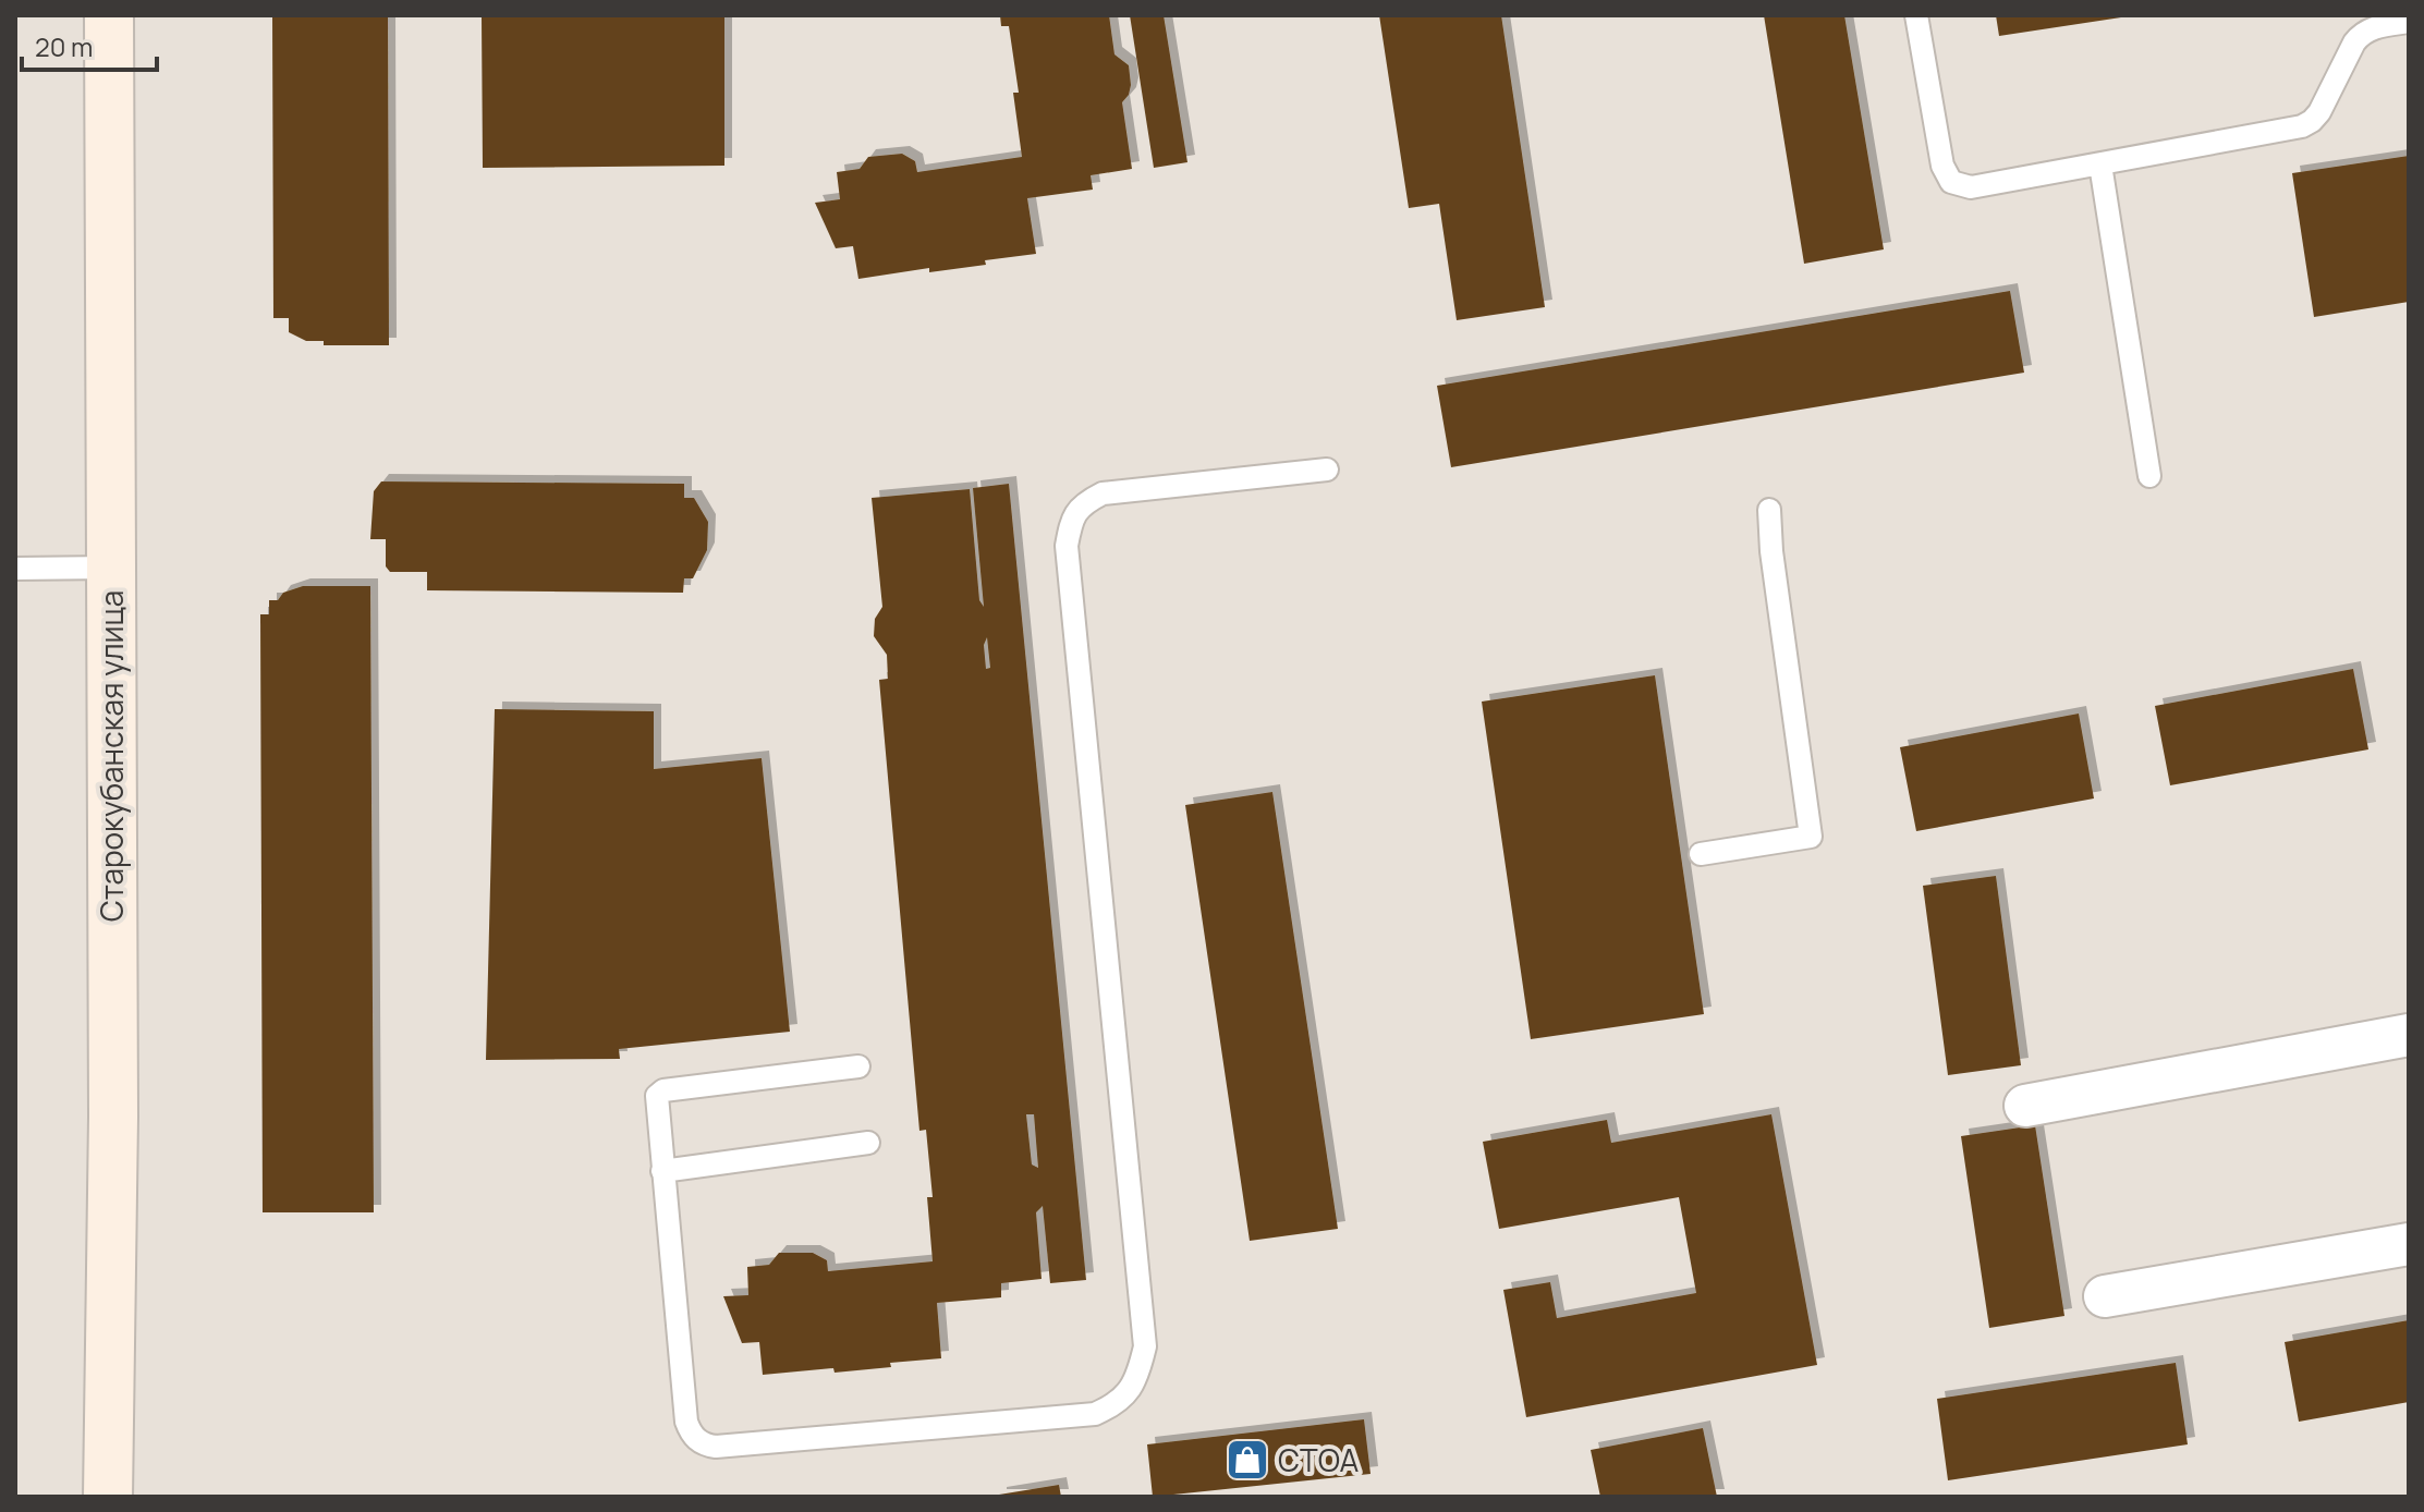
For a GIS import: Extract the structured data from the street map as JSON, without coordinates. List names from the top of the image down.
{
  "streets": {
    "street": ["Старокубанская улица"]
  },
  "places": {
    "shop": ["СТОА"]
  },
  "scale_bar": "20 m"
}
